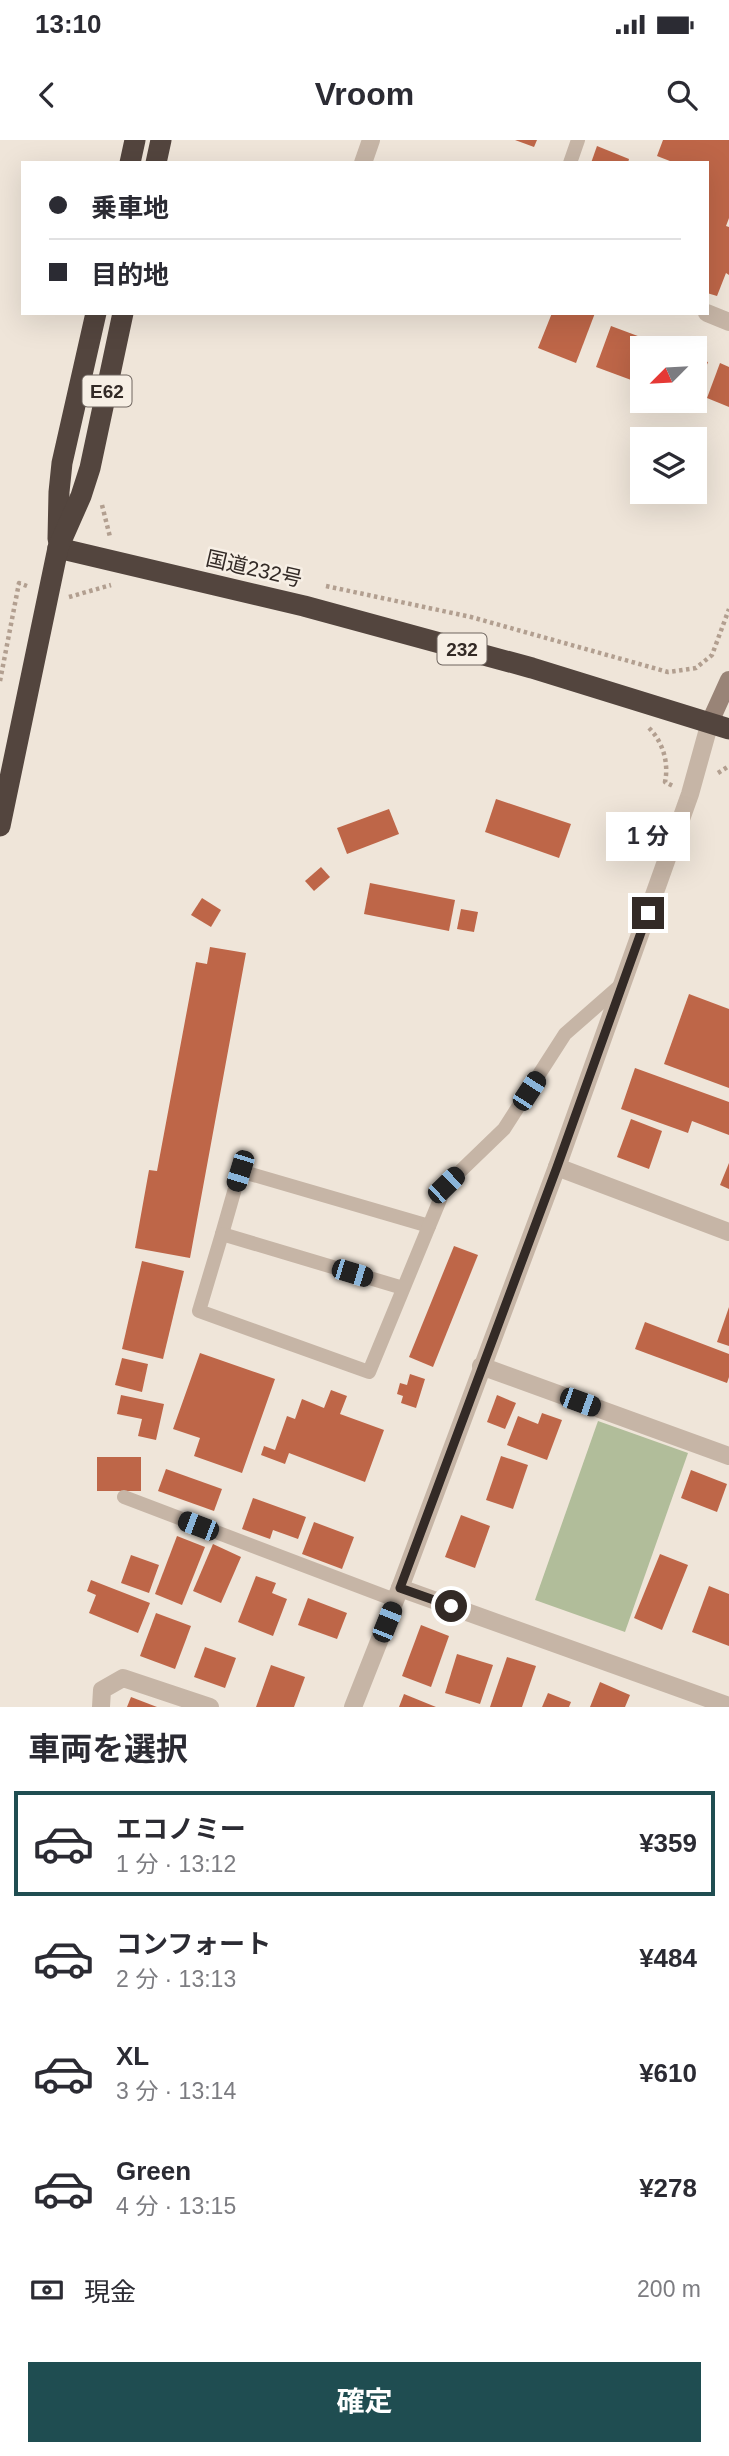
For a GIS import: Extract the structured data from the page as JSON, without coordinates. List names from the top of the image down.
{
  "streets": {
    "highway": ["E62", "国道232号", "232"]
  },
  "crossings": [
    ["E62", "国道232号"]
  ],
  "north": "bottom left",
  "page": {
    "status": "13:10",
    "header": "Vroom",
    "banner": ["乗車地", "目的地"],
    "bubble": "1 分",
    "heading": "車両を選択",
    "list": [
      {
        "name": "エコノミー",
        "note": "1 分 · 13:12",
        "value": "¥359"
      },
      {
        "name": "コンフォート",
        "note": "2 分 · 13:13",
        "value": "¥484"
      },
      {
        "name": "XL",
        "note": "3 分 · 13:14",
        "value": "¥610"
      },
      {
        "name": "Green",
        "note": "4 分 · 13:15",
        "value": "¥278"
      }
    ],
    "pay": ["現金", "200 m"],
    "buttons": "確定"
  }
}
